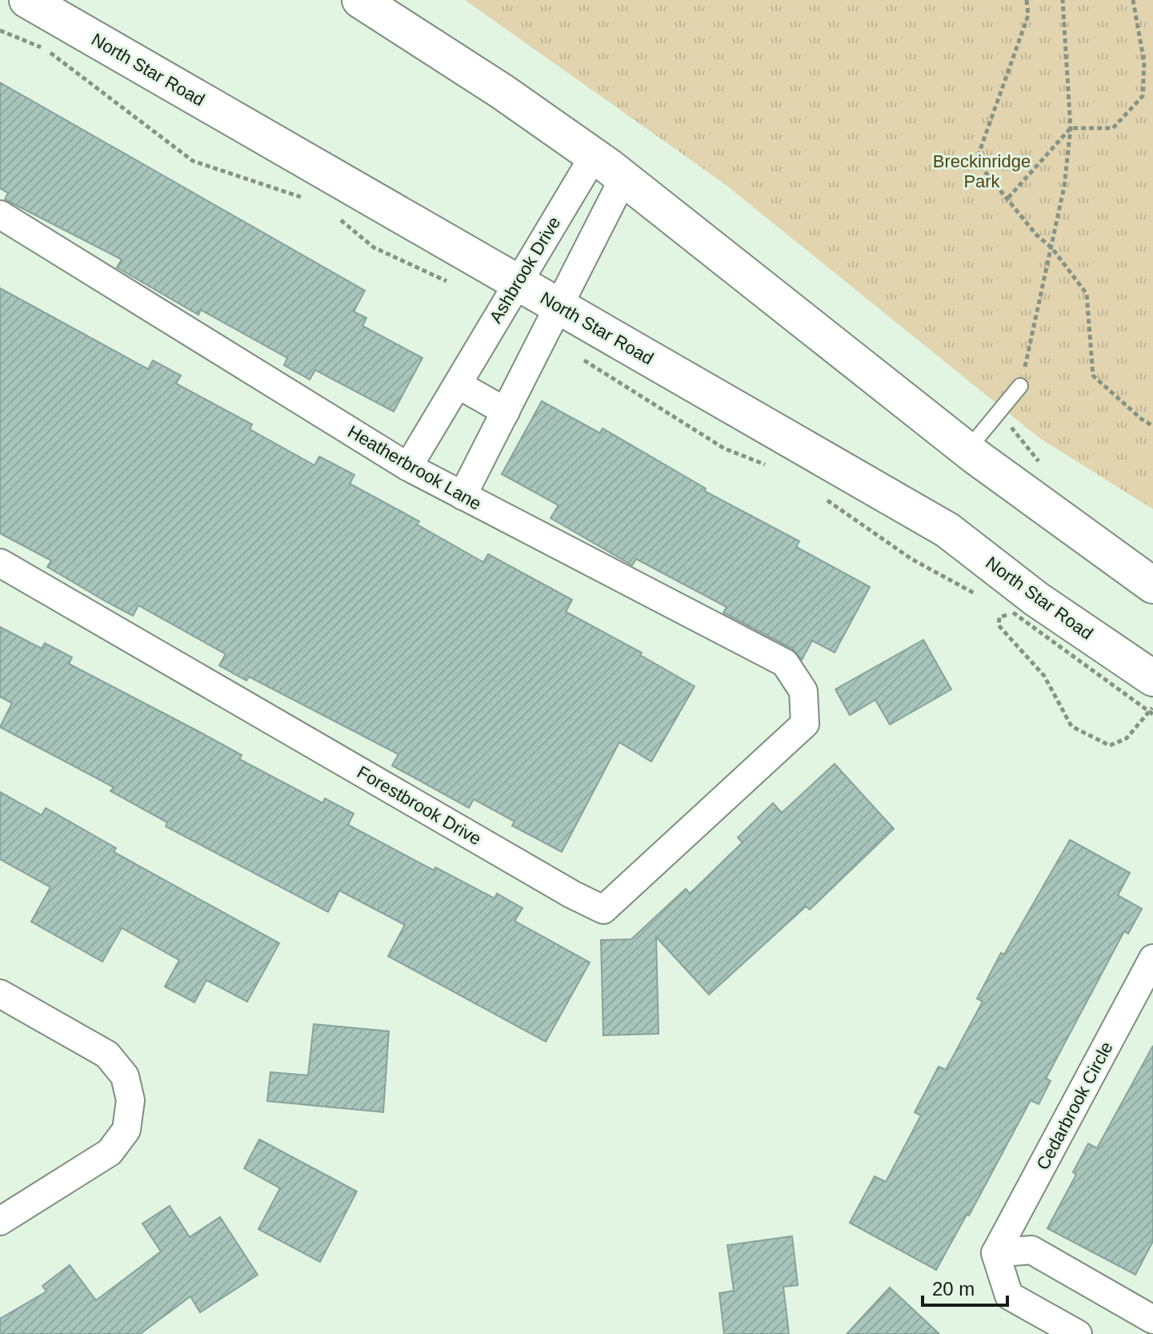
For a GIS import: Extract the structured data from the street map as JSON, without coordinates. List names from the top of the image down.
{
  "streets": {
    "main road": ["North Star Road"],
    "street": [
      "Ashbrook Drive",
      "Heatherbrook Lane",
      "Forestbrook Drive",
      "Cedarbrook Circle"
    ]
  },
  "crossings": [
    ["North Star Road", "Ashbrook Drive"],
    ["Ashbrook Drive", "Heatherbrook Lane"],
    ["Heatherbrook Lane", "Forestbrook Drive"]
  ],
  "parks": ["Breckinridge Park"],
  "scale_bar": "20 m"
}
